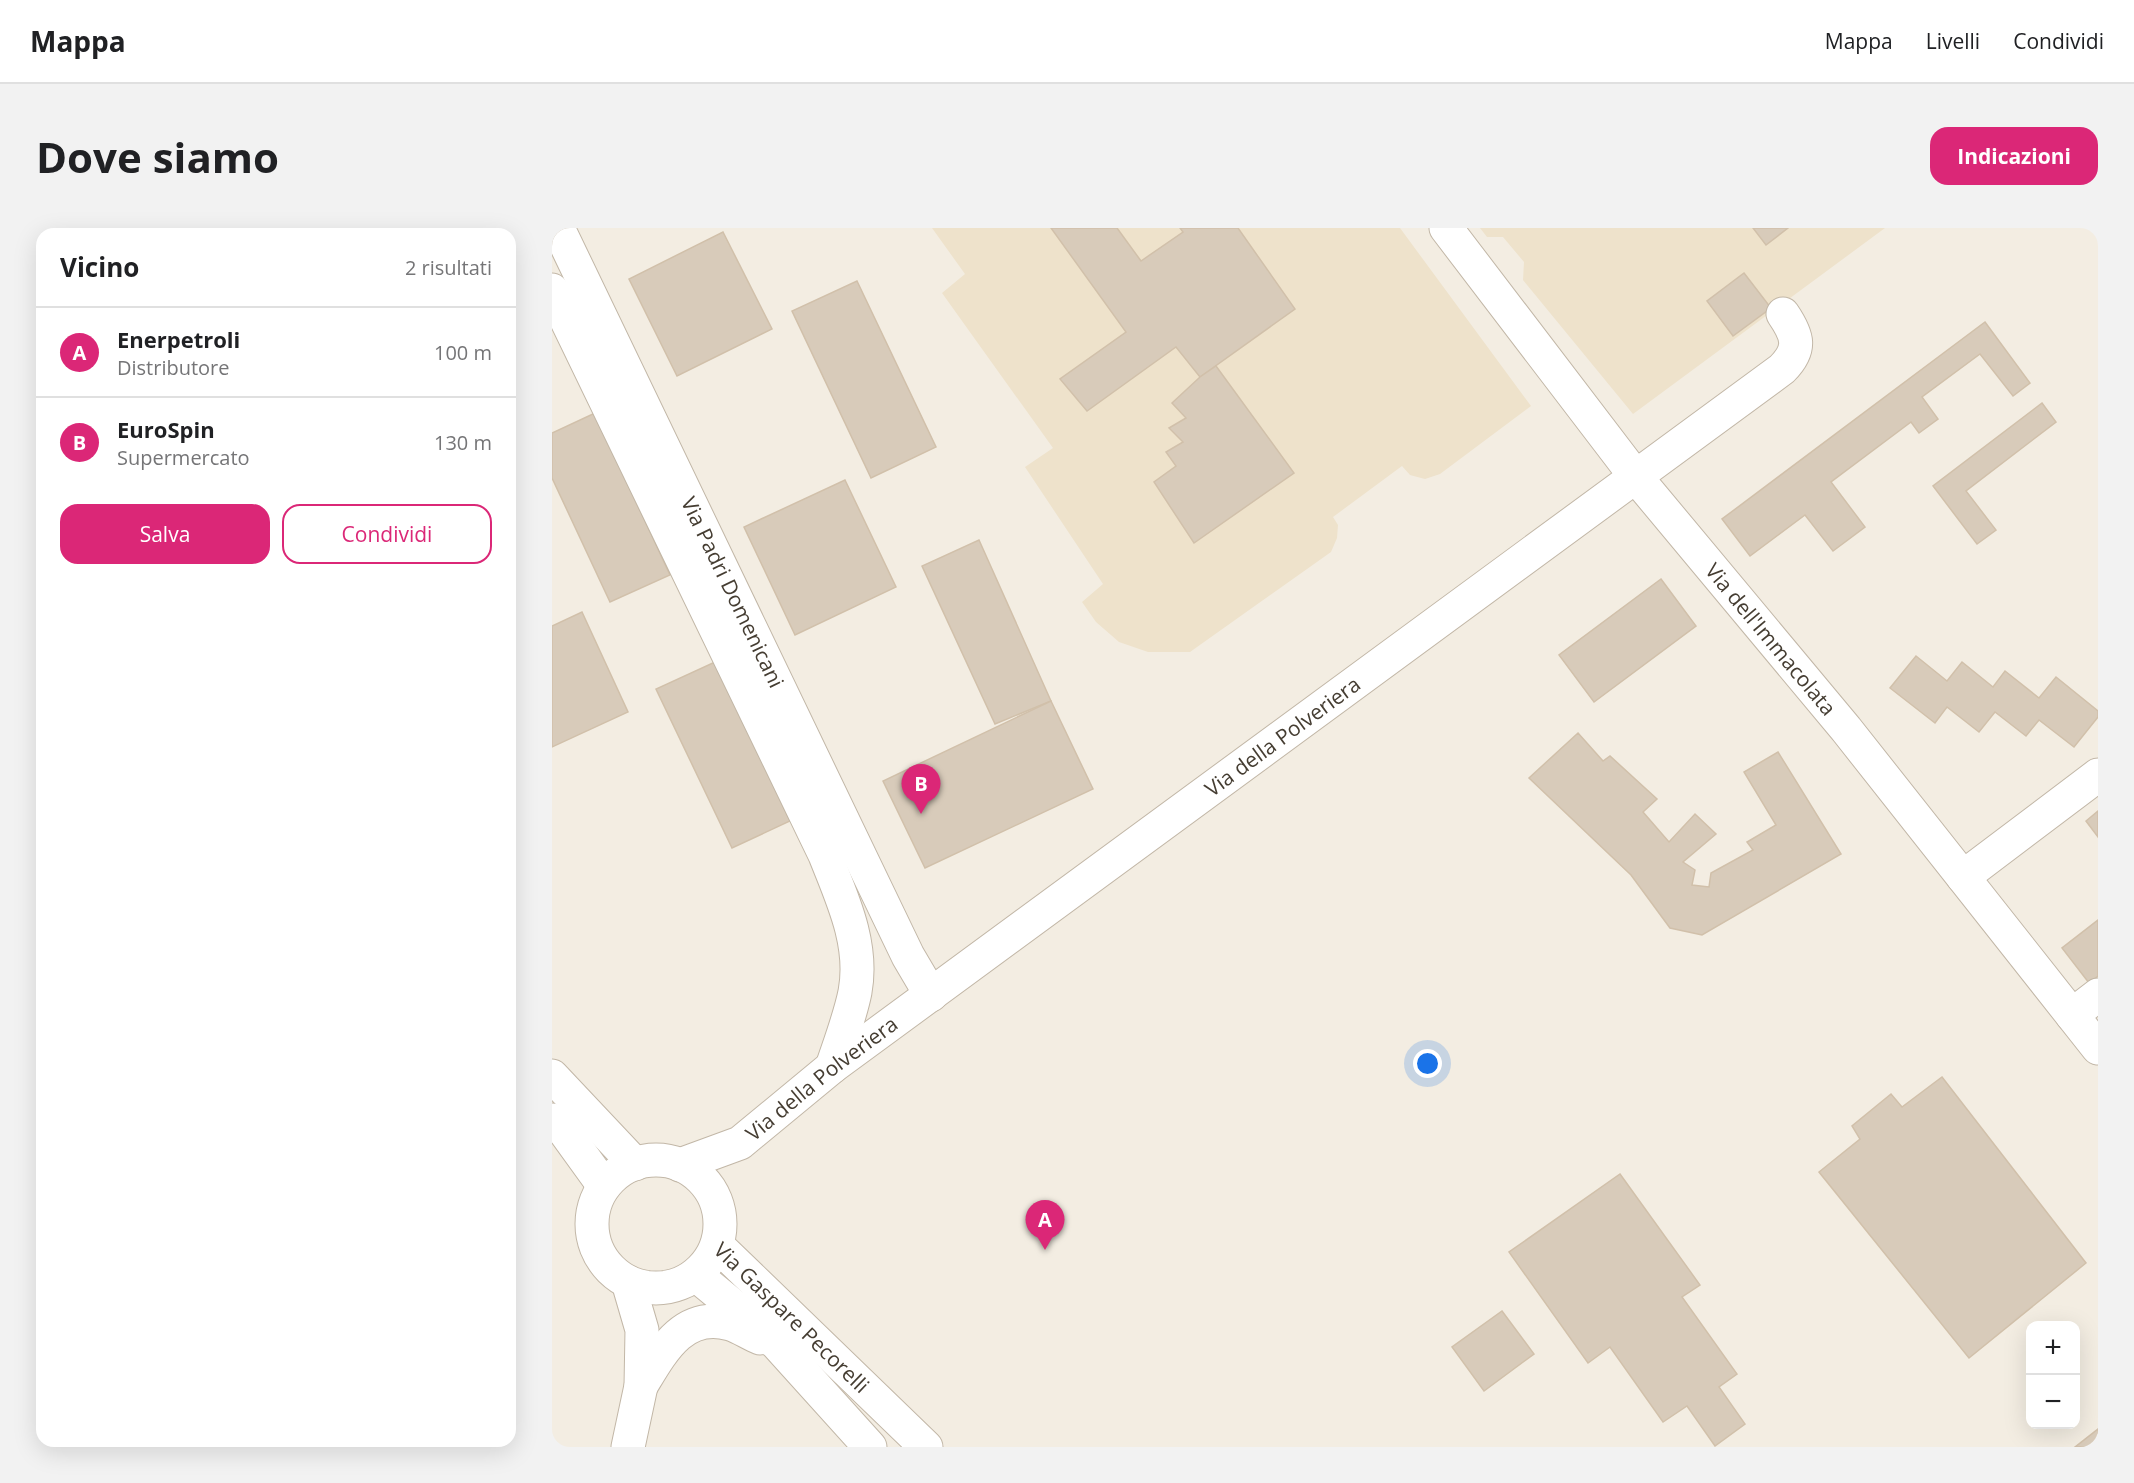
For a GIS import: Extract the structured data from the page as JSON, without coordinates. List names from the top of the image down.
{
  "streets": {
    "street": [
      "Via Padri Domenicani",
      "Via dell'Immacolata",
      "Via della Polveriera",
      "Via Gaspare Pecorelli"
    ]
  },
  "crossings": [
    ["Via Padri Domenicani", "Via della Polveriera"],
    ["Via dell'Immacolata", "Via della Polveriera"],
    ["Via della Polveriera", "Via Gaspare Pecorelli"]
  ],
  "page": {
    "header": "Mappa",
    "nav": ["Mappa", "Livelli", "Condividi"],
    "buttons": [
      "Indicazioni",
      ["Salva", "Condividi"]
    ],
    "title": "Dove siamo",
    "heading": ["Vicino", "2 risultati"],
    "list": [
      {
        "mark": "A",
        "name": "Enerpetroli",
        "note": "Distributore",
        "value": "100 m"
      },
      {
        "mark": "B",
        "name": "EuroSpin",
        "note": "Supermercato",
        "value": "130 m"
      }
    ],
    "pins": ["B", "A"],
    "map_buttons": ["+", "−"]
  }
}
